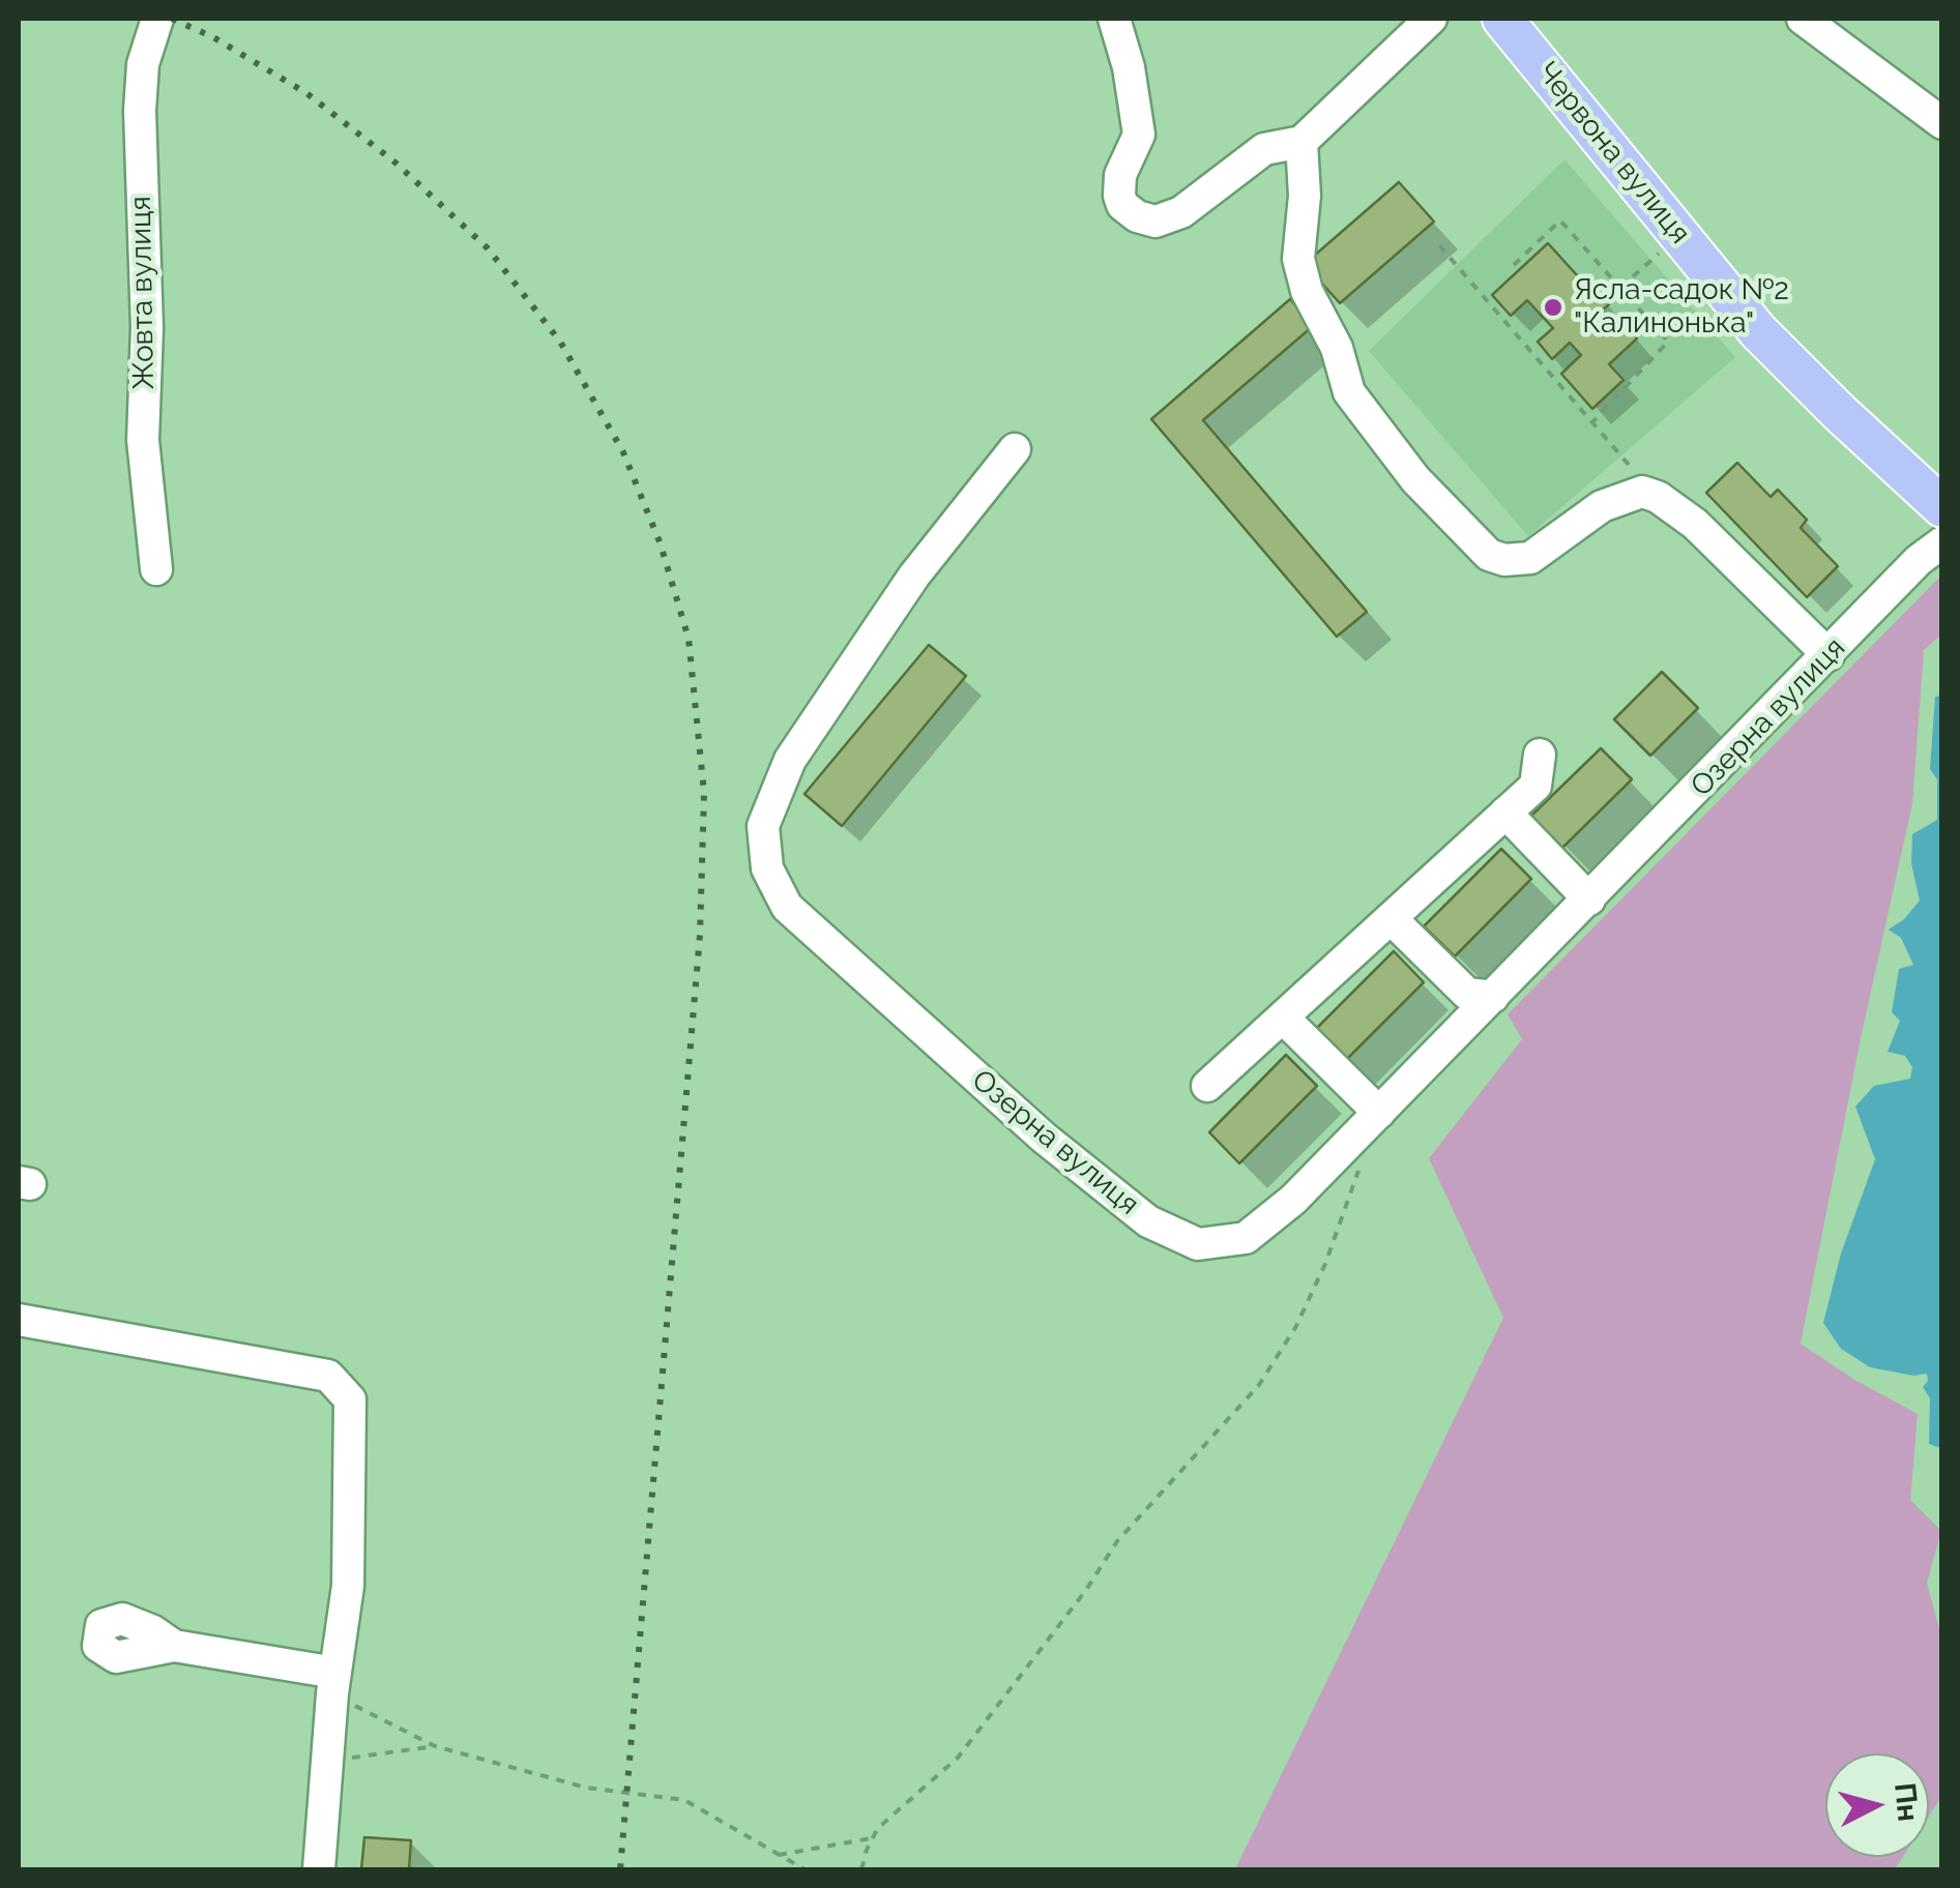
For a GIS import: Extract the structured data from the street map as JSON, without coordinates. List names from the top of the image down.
{
  "streets": {
    "main road": ["Червона вулиця"],
    "street": ["Жовта вулиця", "Озерна вулиця"]
  },
  "places": ["Ясла-садок №2 \"Калинонька\""],
  "north": "right"
}
